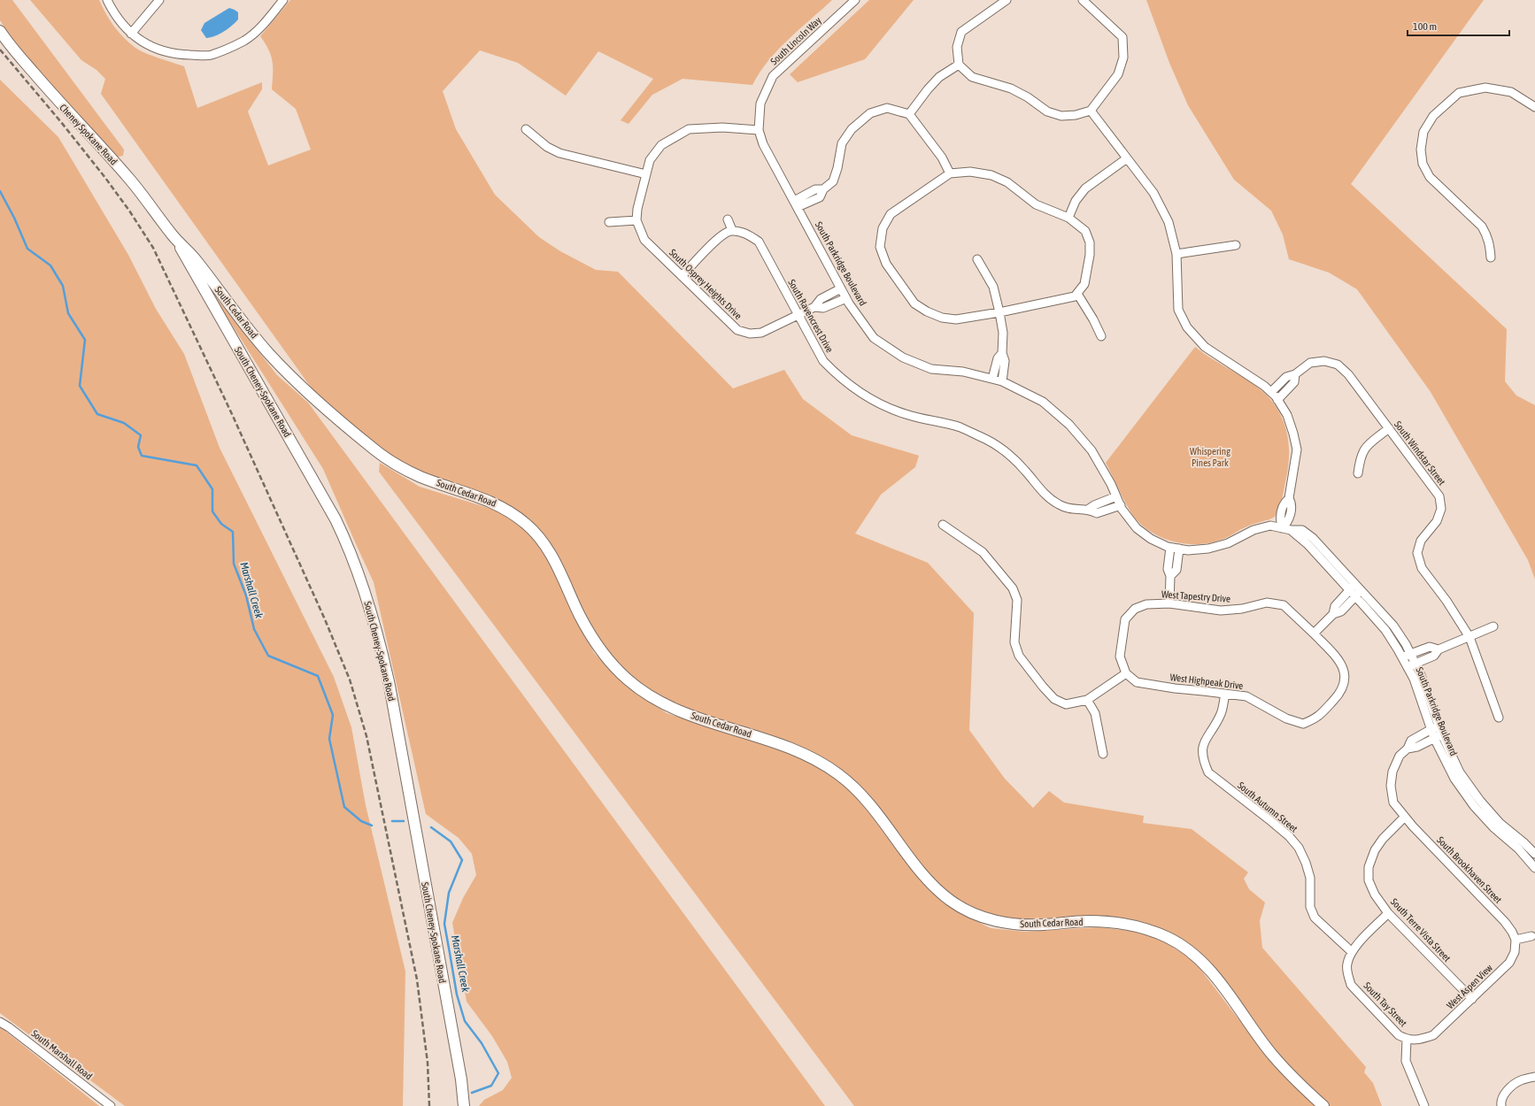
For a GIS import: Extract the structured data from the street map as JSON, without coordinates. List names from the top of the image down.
{
  "streets": {
    "street": [
      "South Lincoln Way",
      "Cheney Spokane Road",
      "South Parkridge Boulevard",
      "South Osprey Heights Drive",
      "South Cedar Road",
      "South Ravencrest Drive",
      "South Cheney-Spokane Road",
      "South Windstar Street",
      "West Tapestry Drive",
      "West Highpeak Drive",
      "South Autumn Street",
      "South Brookhaven Street",
      "South Terre Vista Street",
      "West Aspen View",
      "South Tay Street",
      "South Marshall Road"
    ]
  },
  "crossings": [
    ["South Lincoln Way", "South Parkridge Boulevard"],
    ["Cheney Spokane Road", "South Cedar Road"],
    ["Cheney Spokane Road", "South Cheney-Spokane Road"],
    ["South Parkridge Boulevard", "South Osprey Heights Drive"],
    ["South Parkridge Boulevard", "South Ravencrest Drive"],
    ["South Parkridge Boulevard", "South Brookhaven Street"],
    ["South Osprey Heights Drive", "South Ravencrest Drive"],
    ["South Cedar Road", "South Cheney-Spokane Road"],
    ["West Tapestry Drive", "West Highpeak Drive"],
    ["West Highpeak Drive", "South Autumn Street"],
    ["South Autumn Street", "South Tay Street"],
    ["South Brookhaven Street", "South Terre Vista Street"],
    ["South Brookhaven Street", "West Aspen View"],
    ["South Terre Vista Street", "West Aspen View"],
    ["West Aspen View", "South Tay Street"]
  ],
  "water": ["Marshall Creek"],
  "parks": ["Whispering Pines Park"],
  "scale_bar": "100 m"
}
